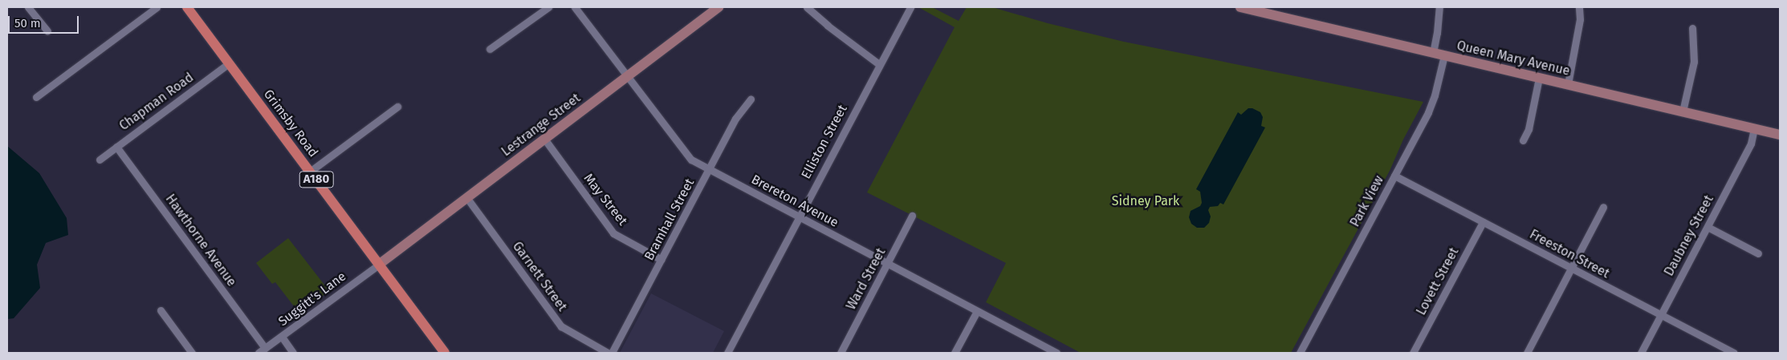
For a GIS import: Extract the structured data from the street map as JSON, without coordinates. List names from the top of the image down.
{
  "streets": {
    "main road": ["Grimsby Road", "A180"],
    "street": [
      "Queen Mary Avenue",
      "Chapman Road",
      "Lestrange Street",
      "Elliston Street",
      "May Street",
      "Brereton Avenue",
      "Park View",
      "Bramhall Street",
      "Daubney Street",
      "Hawthorne Avenue",
      "Freeston Street",
      "Garnett Street",
      "Ward Street",
      "Lovett Street",
      "Suggitt's Lane"
    ]
  },
  "crossings": [
    ["Queen Mary Avenue", "Park View"],
    ["Queen Mary Avenue", "Daubney Street"],
    ["Chapman Road", "Grimsby Road"],
    ["Chapman Road", "Hawthorne Avenue"],
    ["Grimsby Road", "Lestrange Street"],
    ["Grimsby Road", "Suggitt's Lane"],
    ["Lestrange Street", "May Street"],
    ["Lestrange Street", "Brereton Avenue"],
    ["Lestrange Street", "Garnett Street"],
    ["Lestrange Street", "Suggitt's Lane"],
    ["Elliston Street", "Brereton Avenue"],
    ["May Street", "Bramhall Street"],
    ["Brereton Avenue", "Bramhall Street"],
    ["Brereton Avenue", "Ward Street"],
    ["Park View", "Freeston Street"],
    ["Daubney Street", "Freeston Street"],
    ["Hawthorne Avenue", "Suggitt's Lane"],
    ["Freeston Street", "Lovett Street"]
  ],
  "parks": ["Sidney Park"],
  "scale_bar": "50 m"
}
